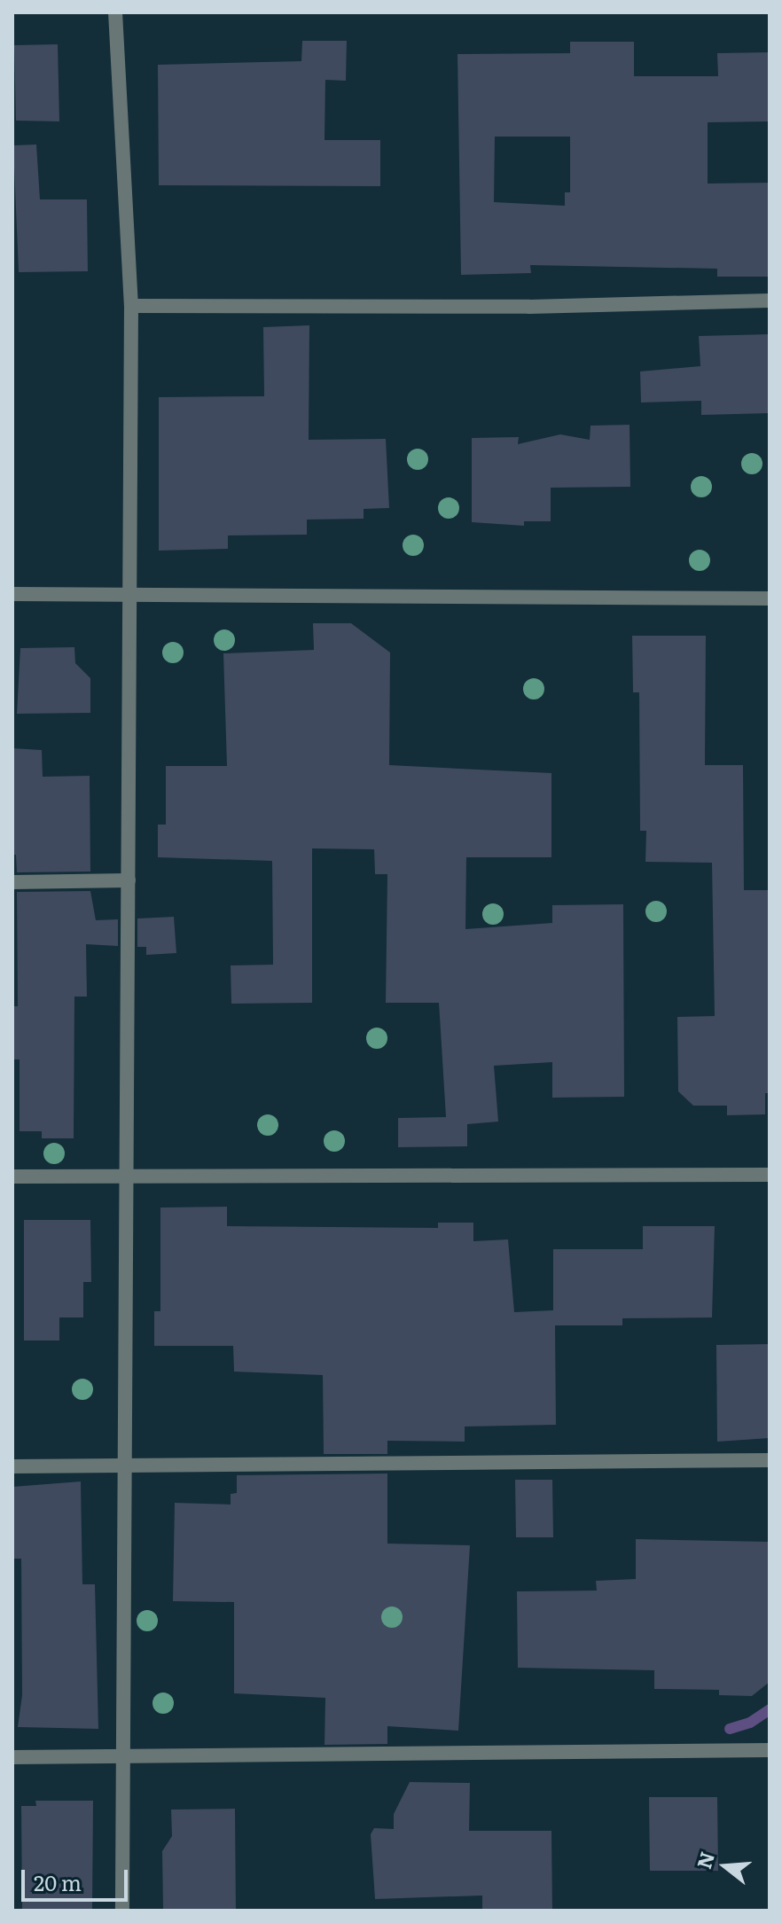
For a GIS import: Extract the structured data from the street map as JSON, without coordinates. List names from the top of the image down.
{
  "scale_bar": "20 m",
  "north": "left"
}
